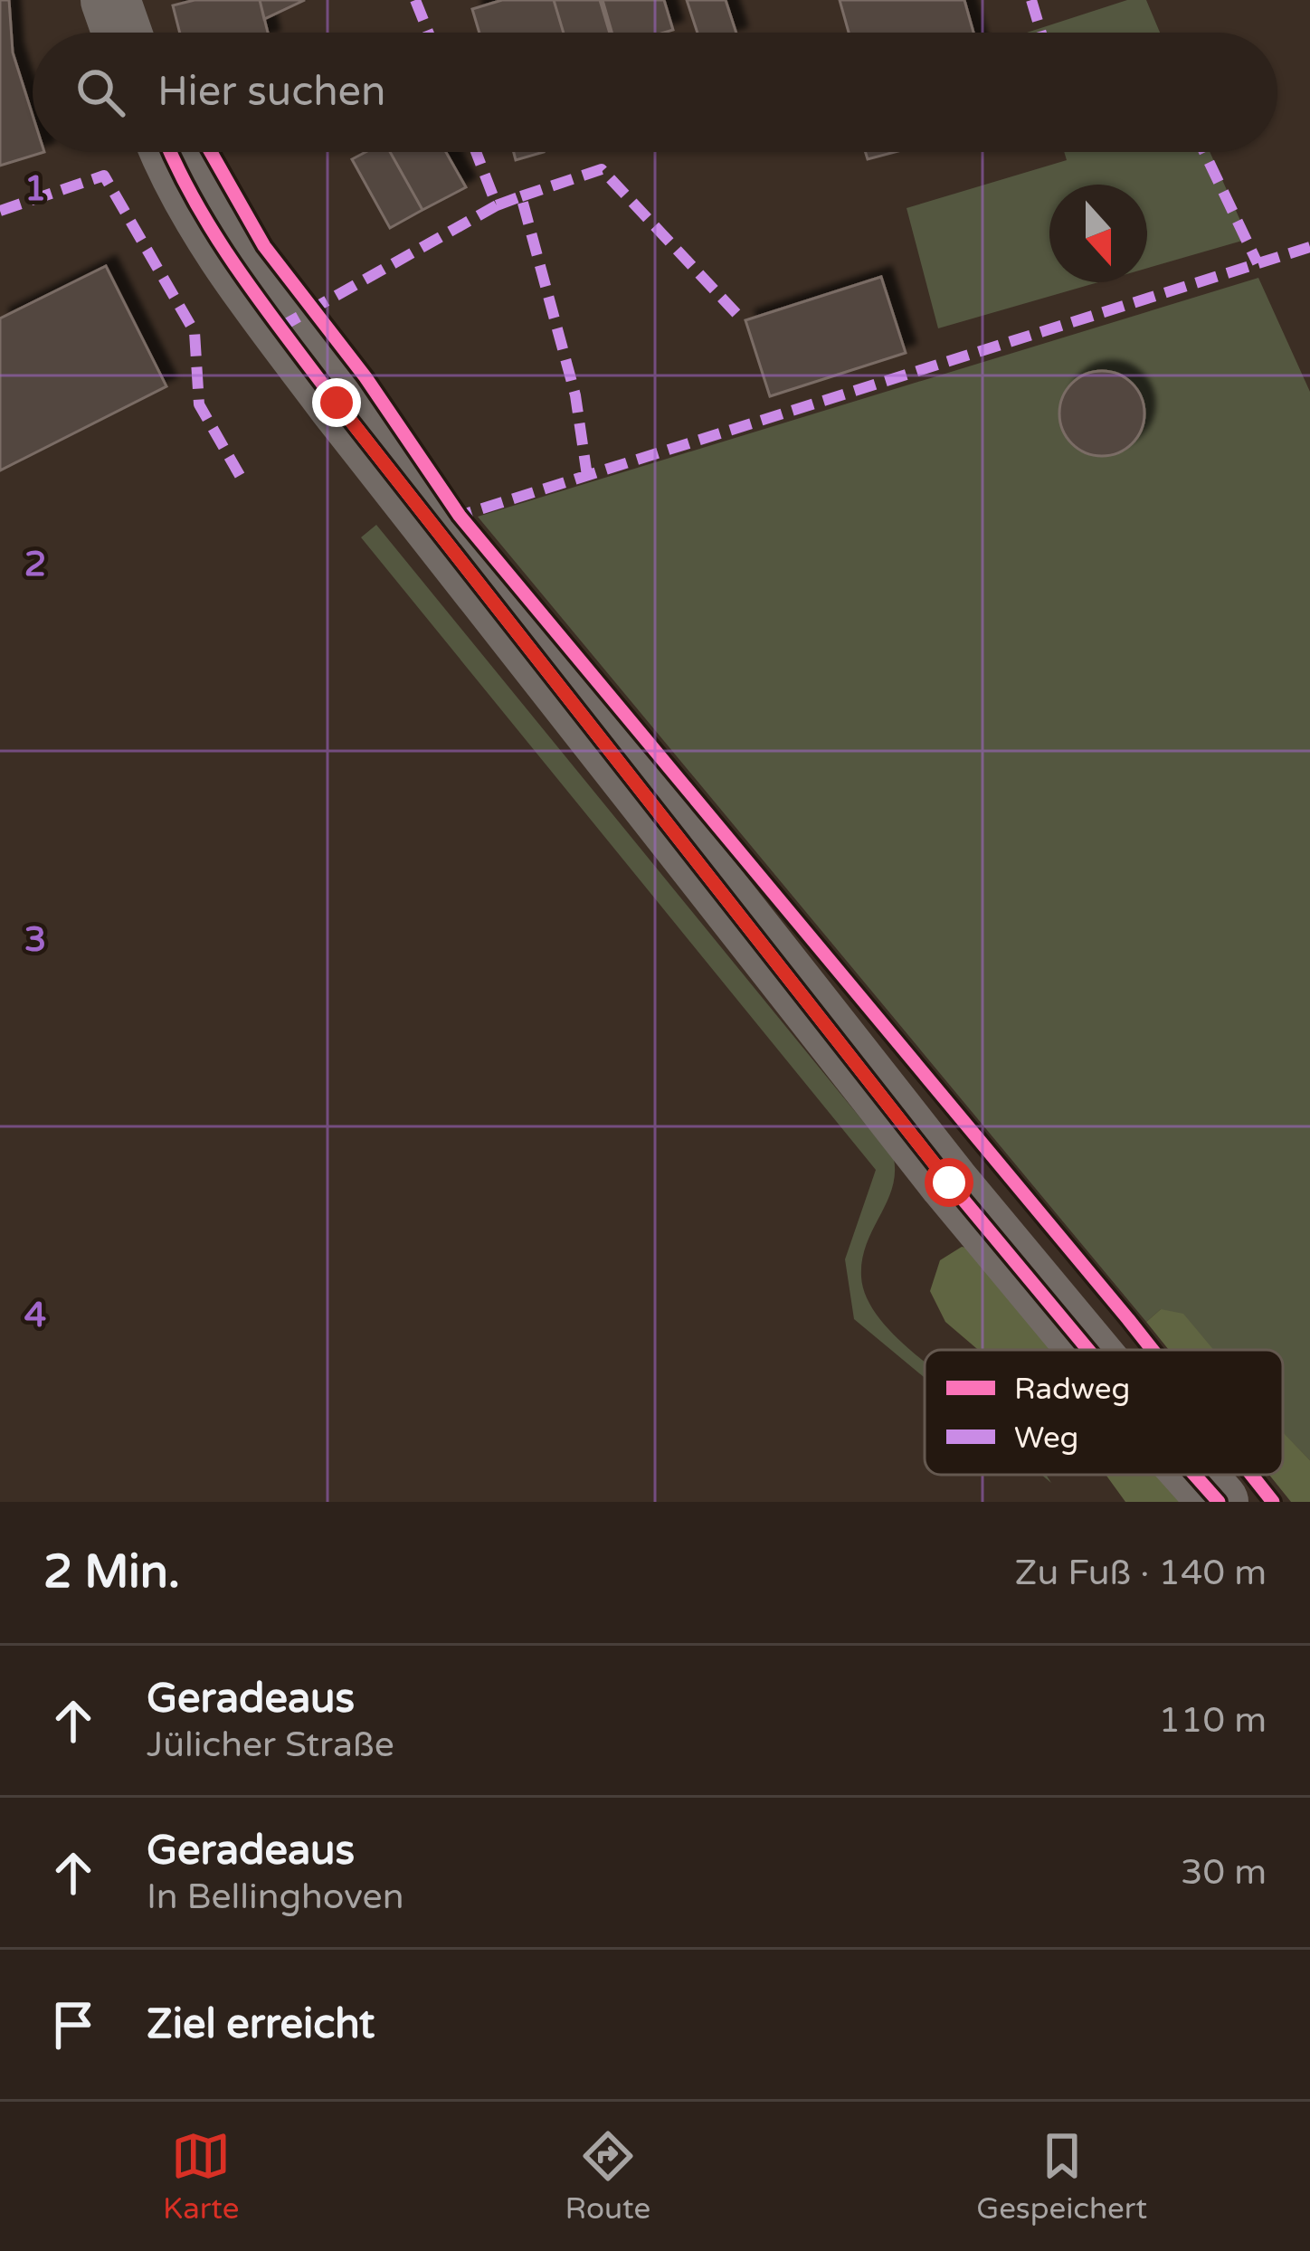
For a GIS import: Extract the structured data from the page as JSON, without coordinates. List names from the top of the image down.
{
  "legend": ["Radweg", "Weg"],
  "north": "bottom",
  "page": {
    "search": "Hier suchen",
    "heading": ["2 Min.", "Zu Fuß · 140 m"],
    "list": [
      ["Geradeaus", "Jülicher Straße", "110 m"],
      ["Geradeaus", "In Bellinghoven", "30 m"],
      "Ziel erreicht"
    ],
    "nav": ["Karte", "Route", "Gespeichert"]
  },
  "grid": {
    "rows": [
      "1",
      "2",
      "3",
      "4"
    ]
  }
}
